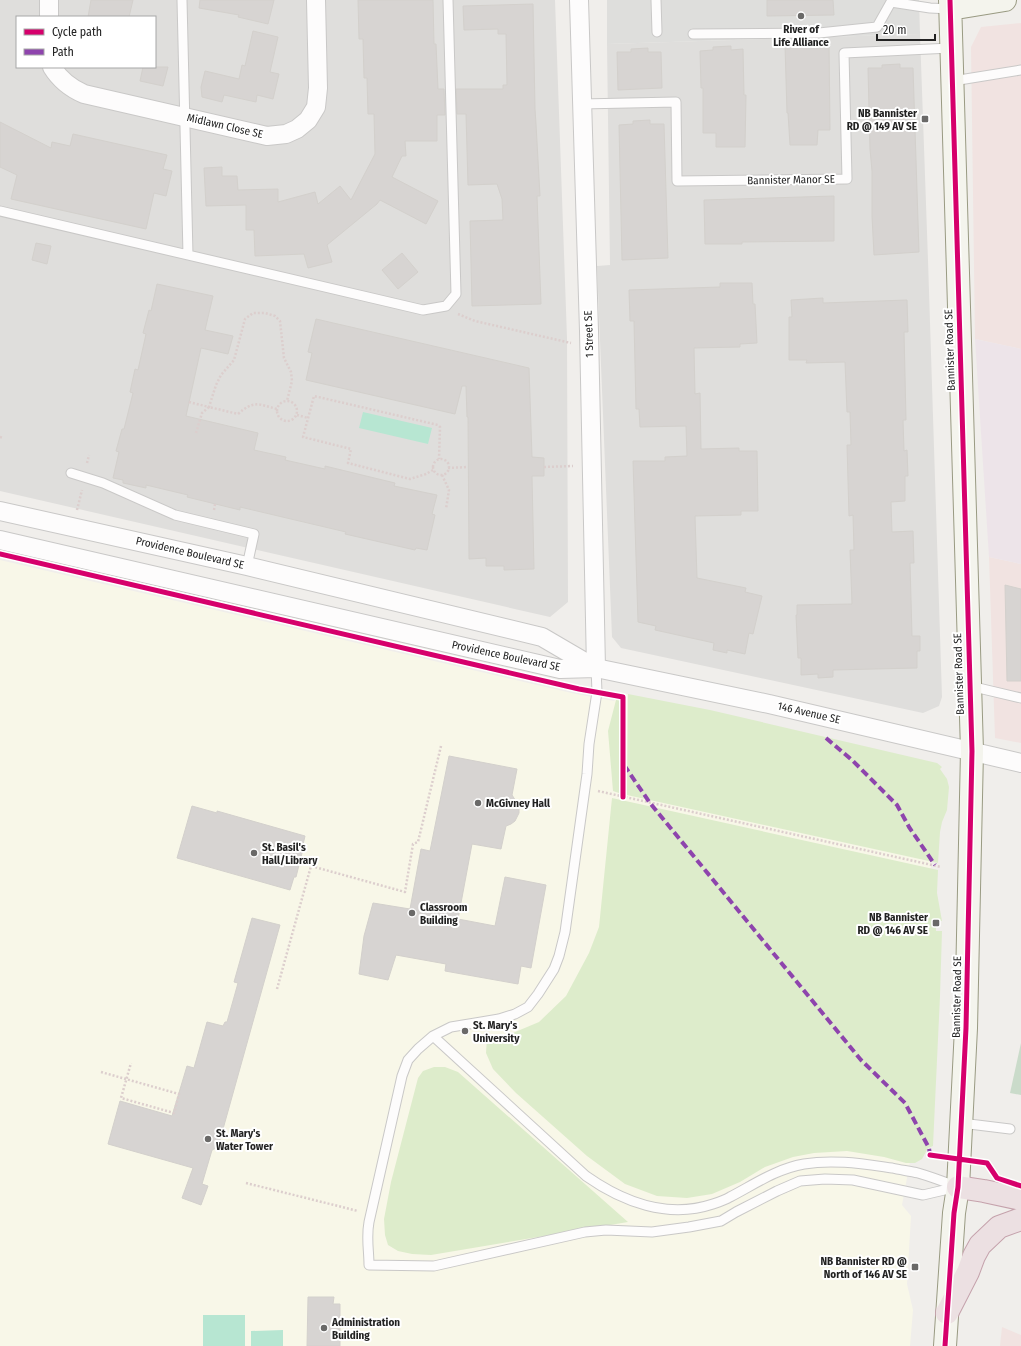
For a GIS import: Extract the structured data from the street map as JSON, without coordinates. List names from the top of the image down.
{
  "streets": {
    "street": [
      "Midlawn Close SE",
      "1 Street SE",
      "Bannister Road SE",
      "Providence Boulevard SE",
      "146 Avenue SE"
    ],
    "lane": ["Bannister Manor SE"]
  },
  "crossings": [
    ["Bannister Manor SE", "1 Street SE"],
    ["Bannister Manor SE", "Bannister Road SE"],
    ["1 Street SE", "Providence Boulevard SE"],
    ["1 Street SE", "146 Avenue SE"],
    ["Bannister Road SE", "146 Avenue SE"],
    ["Providence Boulevard SE", "146 Avenue SE"]
  ],
  "places": {
    "other": [
      "River of Life Alliance",
      "McGivney Hall",
      "St. Basil's Hall/Library",
      "Classroom Building",
      "St. Mary's University",
      "St. Mary's Water Tower",
      "Administration Building"
    ],
    "transit": ["NB Bannister RD @ 149 AV SE", "NB Bannister RD @ 146 AV SE", "NB Bannister RD @ North of 146 AV SE"]
  },
  "legend": ["Cycle path", "Path"],
  "scale_bar": "20 m"
}
